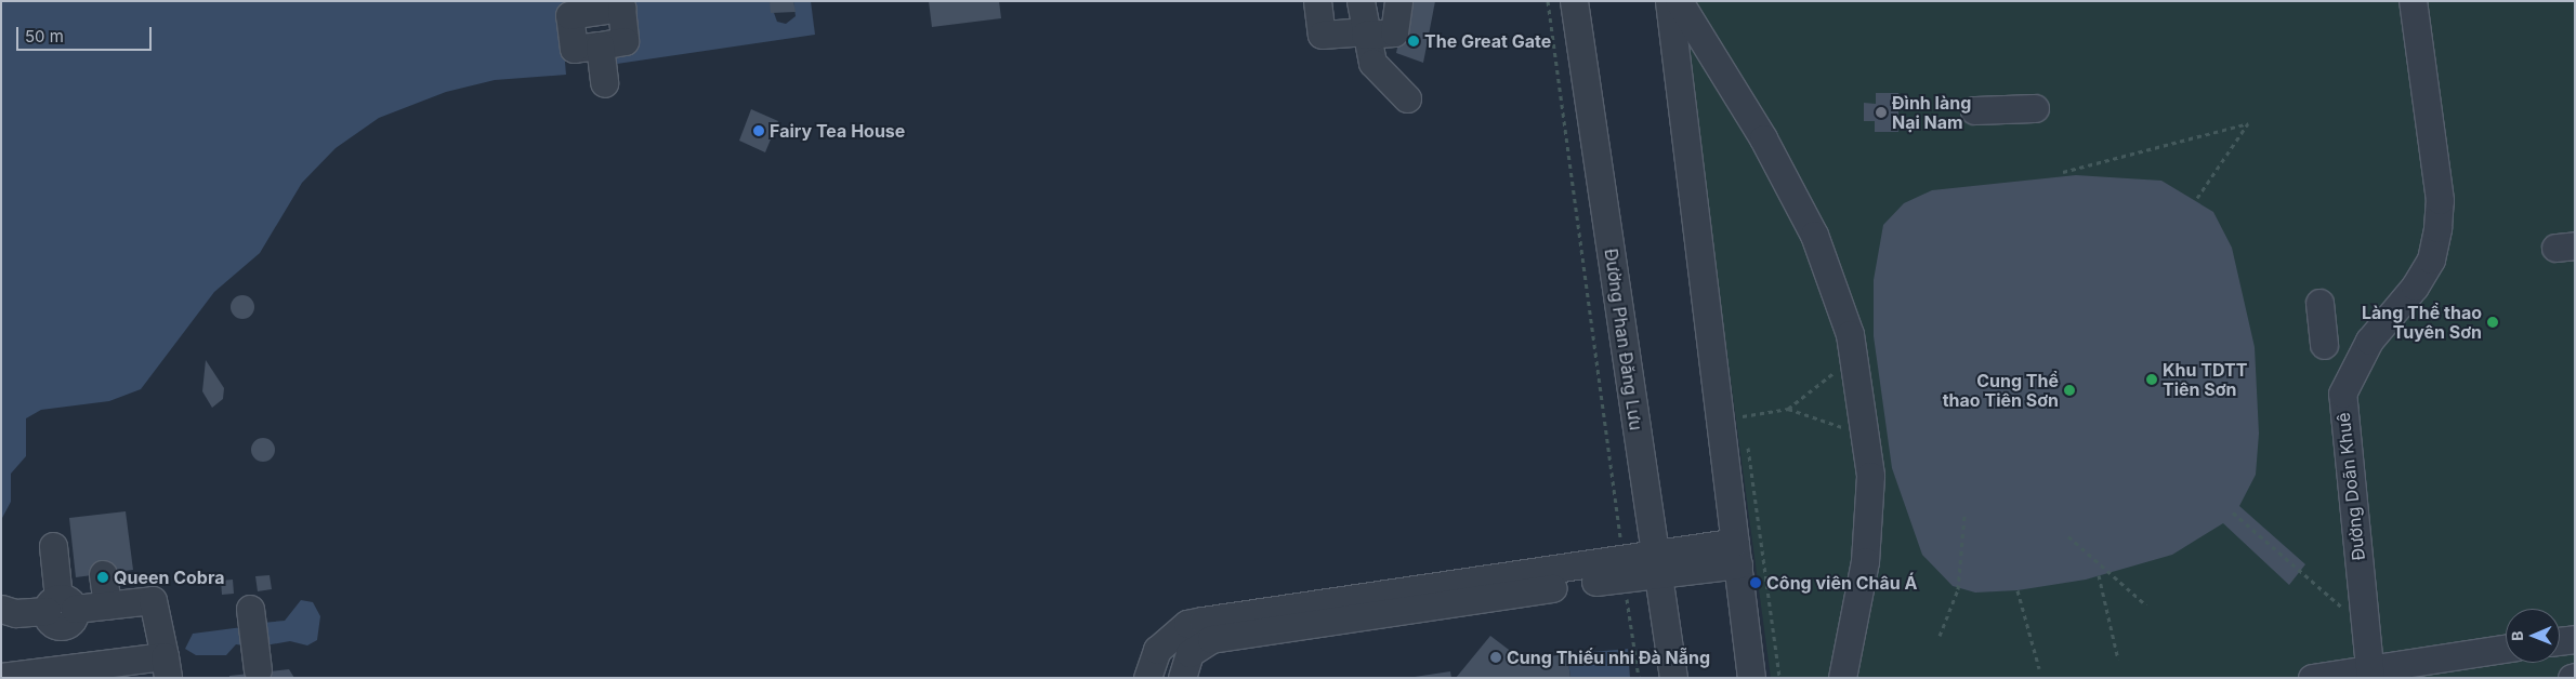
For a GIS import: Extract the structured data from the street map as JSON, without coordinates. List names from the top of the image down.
{
  "streets": {
    "street": ["Đường Phan Đăng Lưu", "Đường Doãn Khuê"]
  },
  "places": [
    "The Great Gate",
    "Đình làng Nại Nam",
    "Fairy Tea House",
    "Làng Thể thao Tuyên Sơn",
    "Khu TDTT Tiên Sơn",
    "Cung Thể thao Tiên Sơn",
    "Queen Cobra",
    "Công viên Châu Á",
    "Cung Thiếu nhi Đà Nẵng"
  ],
  "scale_bar": "50 m",
  "north": "left"
}
